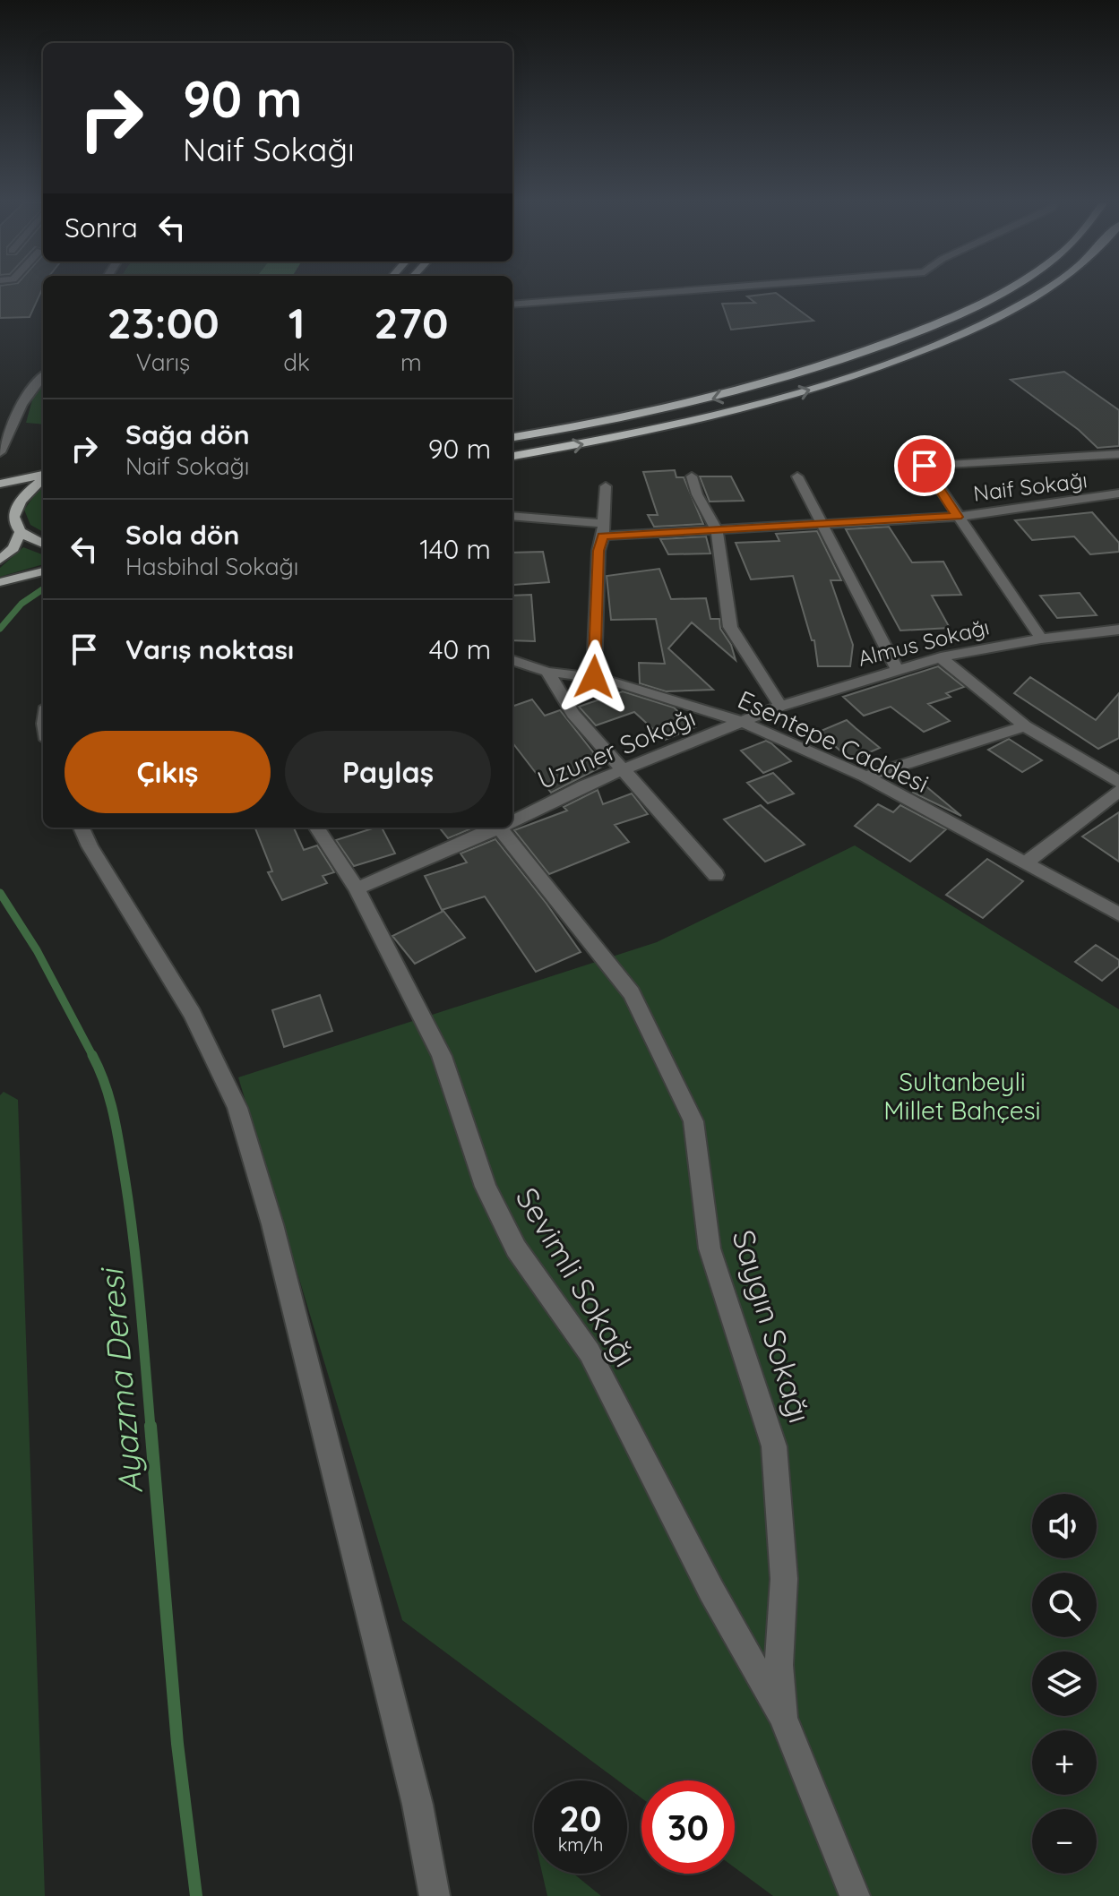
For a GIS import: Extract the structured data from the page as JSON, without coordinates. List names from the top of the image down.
{
  "streets": {
    "street": [
      "Naif Sokağı",
      "Almus Sokağı",
      "Esentepe Caddesi",
      "Uzuner Sokağı",
      "Sevimli Sokağı",
      "Saygın Sokağı"
    ]
  },
  "crossings": [
    ["Almus Sokağı", "Esentepe Caddesi"],
    ["Almus Sokağı", "Uzuner Sokağı"],
    ["Esentepe Caddesi", "Uzuner Sokağı"],
    ["Uzuner Sokağı", "Sevimli Sokağı"],
    ["Sevimli Sokağı", "Saygın Sokağı"]
  ],
  "water": ["Ayazma Deresi"],
  "parks": ["Sultanbeyli Millet Bahçesi"],
  "page": {
    "turn": ["90 m", "Naif Sokağı"],
    "then": "Sonra",
    "eta": [
      "23:00",
      "Varış",
      "1",
      "dk",
      "270",
      "m"
    ],
    "list": [
      {
        "name": "Sağa dön",
        "note": "Naif Sokağı",
        "value": "90 m"
      },
      {
        "name": "Sola dön",
        "note": "Hasbihal Sokağı",
        "value": "140 m"
      },
      {
        "name": "Varış noktası",
        "value": "40 m"
      }
    ],
    "buttons": ["Çıkış", "Paylaş"],
    "map_buttons": ["+", "−"],
    "speed": "20 km/h",
    "limit": "30"
  }
}
